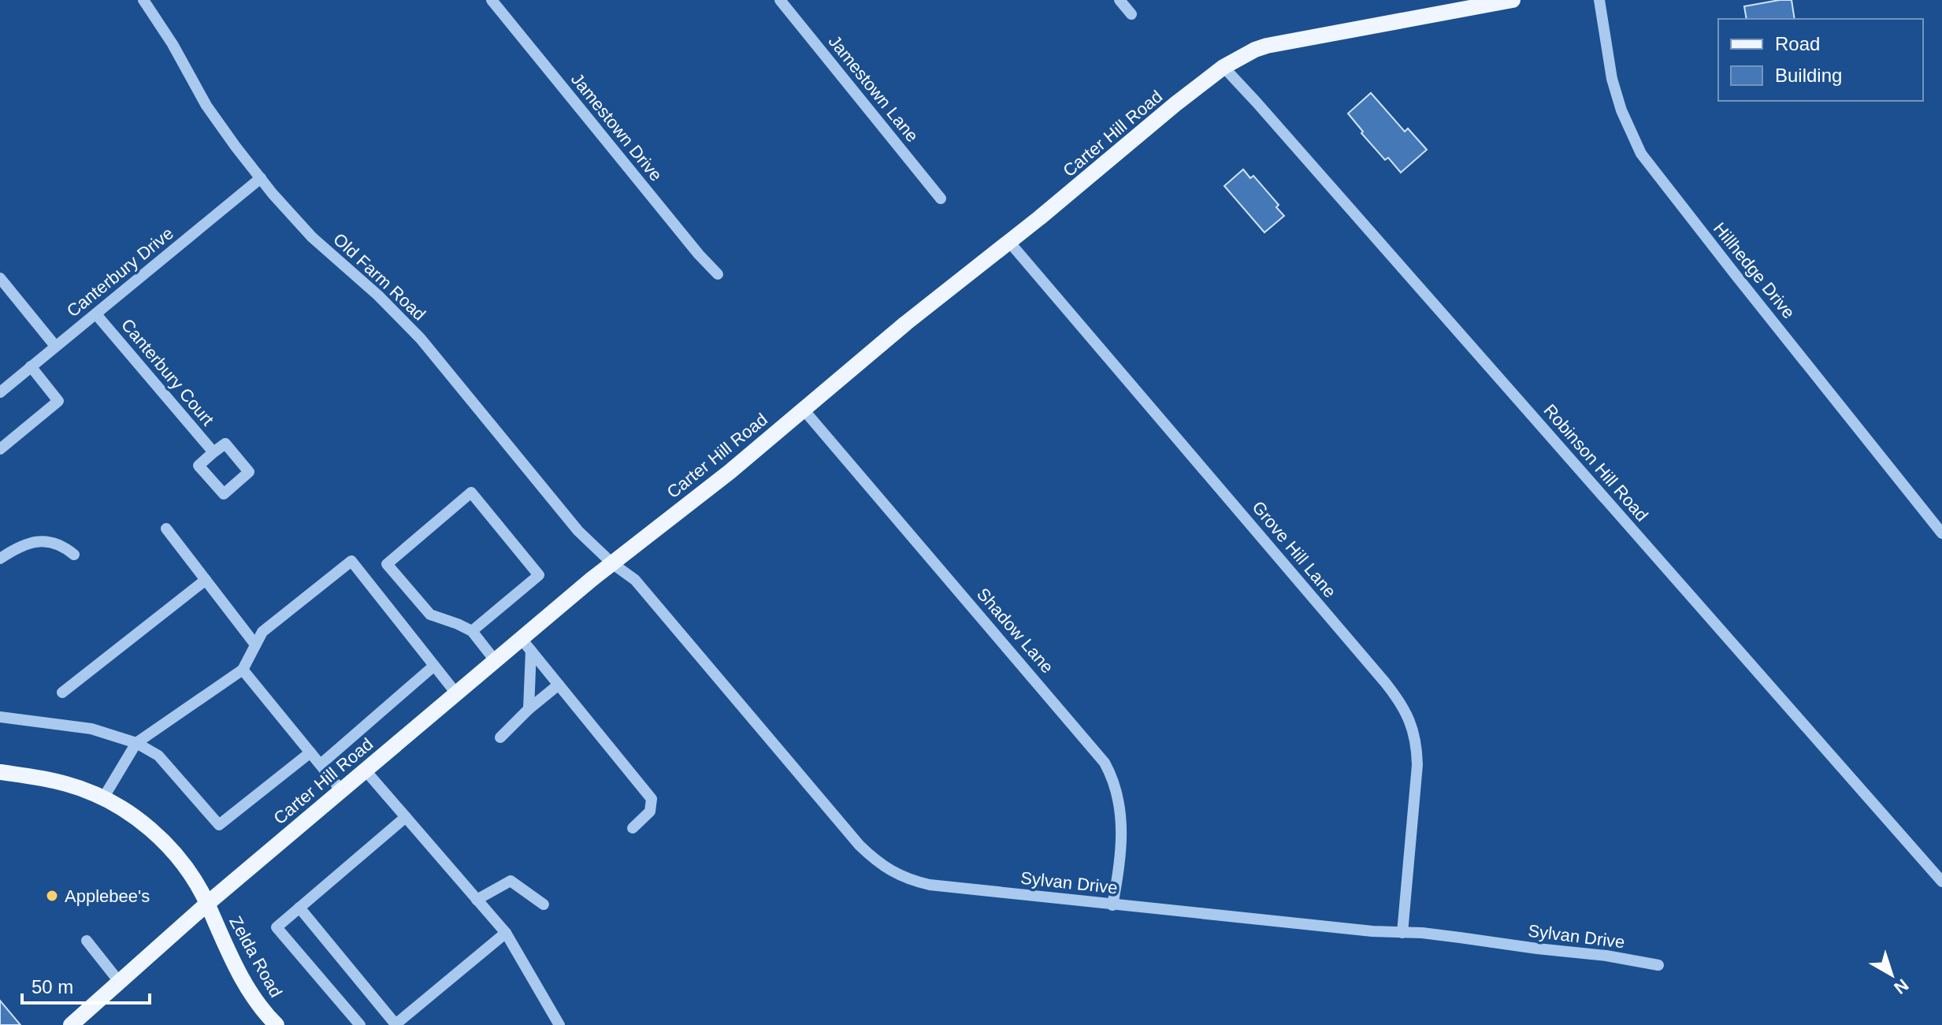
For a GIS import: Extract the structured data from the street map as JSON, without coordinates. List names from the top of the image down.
{
  "streets": {
    "main road": ["Carter Hill Road", "Zelda Road"],
    "street": [
      "Jamestown Lane",
      "Jamestown Drive",
      "Hillhedge Drive",
      "Canterbury Drive",
      "Old Farm Road",
      "Canterbury Court",
      "Robinson Hill Road",
      "Grove Hill Lane",
      "Shadow Lane",
      "Sylvan Drive"
    ]
  },
  "crossings": [
    ["Carter Hill Road", "Old Farm Road"],
    ["Carter Hill Road", "Robinson Hill Road"],
    ["Carter Hill Road", "Grove Hill Lane"],
    ["Carter Hill Road", "Shadow Lane"],
    ["Carter Hill Road", "Sylvan Drive"],
    ["Carter Hill Road", "Zelda Road"],
    ["Canterbury Drive", "Old Farm Road"],
    ["Canterbury Drive", "Canterbury Court"],
    ["Old Farm Road", "Sylvan Drive"],
    ["Grove Hill Lane", "Sylvan Drive"],
    ["Shadow Lane", "Sylvan Drive"]
  ],
  "places": ["Applebee's"],
  "legend": ["Road", "Building"],
  "scale_bar": "50 m",
  "north": "bottom right"
}
